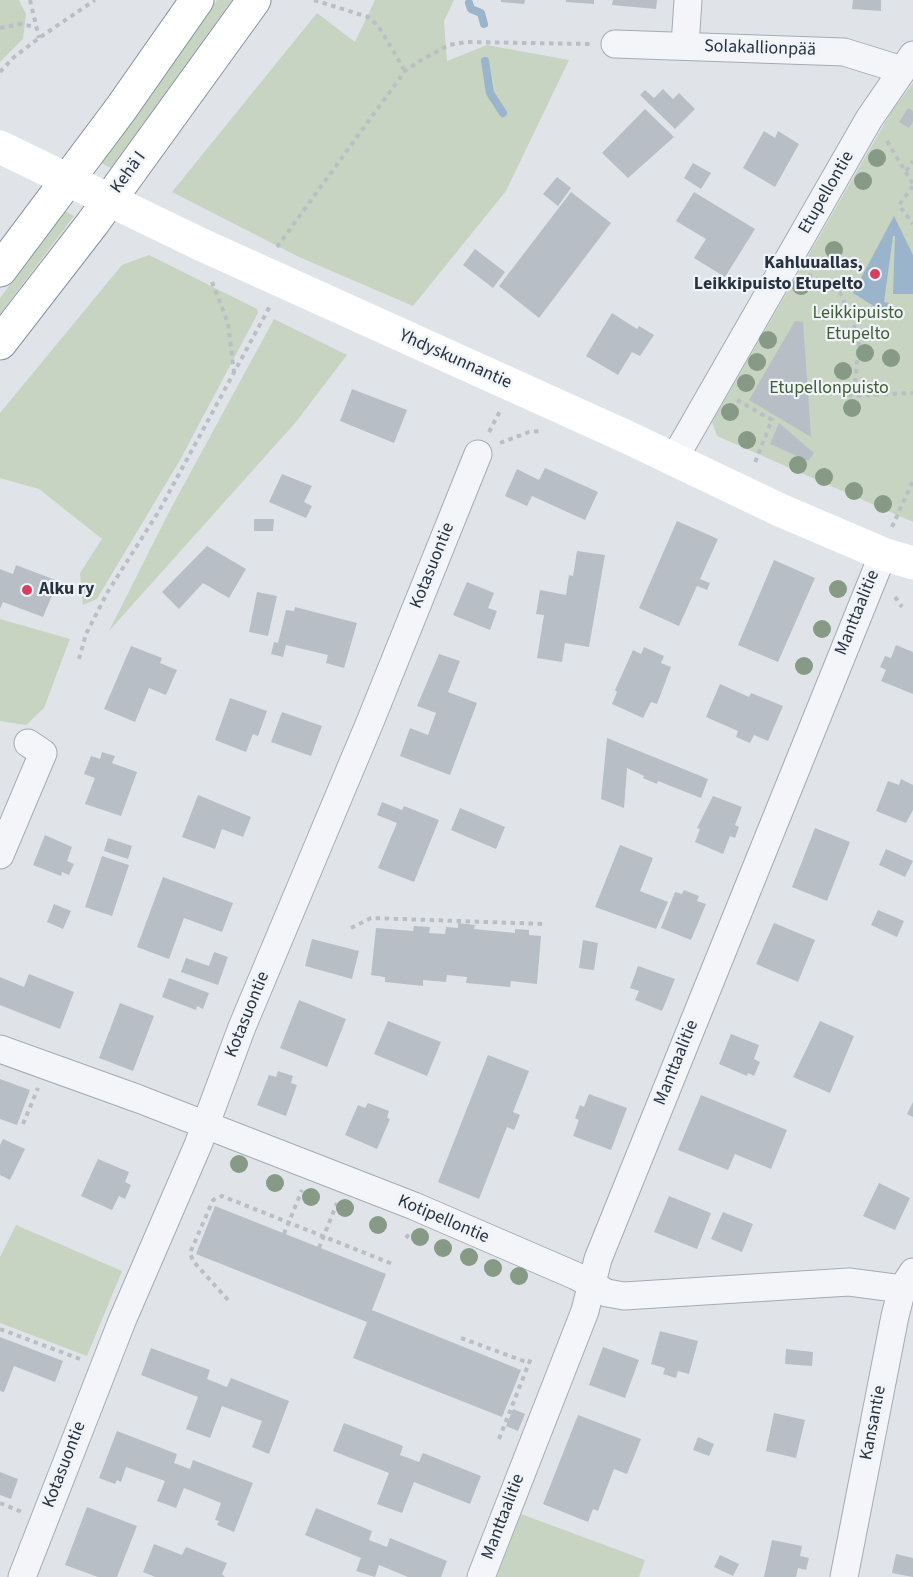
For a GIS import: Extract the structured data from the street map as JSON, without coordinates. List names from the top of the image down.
{
  "streets": {
    "main road": ["Kehä I", "Yhdyskunnantie"],
    "street": [
      "Solakallionpää",
      "Etupellontie",
      "Kotasuontie",
      "Manttaalitie",
      "Kotipellontie",
      "Kansantie"
    ]
  },
  "crossings": [
    ["Solakallionpää", "Etupellontie"],
    ["Etupellontie", "Yhdyskunnantie"],
    ["Yhdyskunnantie", "Manttaalitie"],
    ["Kotasuontie", "Kotipellontie"],
    ["Manttaalitie", "Kotipellontie"],
    ["Kotipellontie", "Kansantie"]
  ],
  "parks": ["Leikkipuisto Etupelto", "Etupellonpuisto"],
  "places": ["Kahluuallas, Leikkipuisto Etupelto", "Alku ry"]
}
